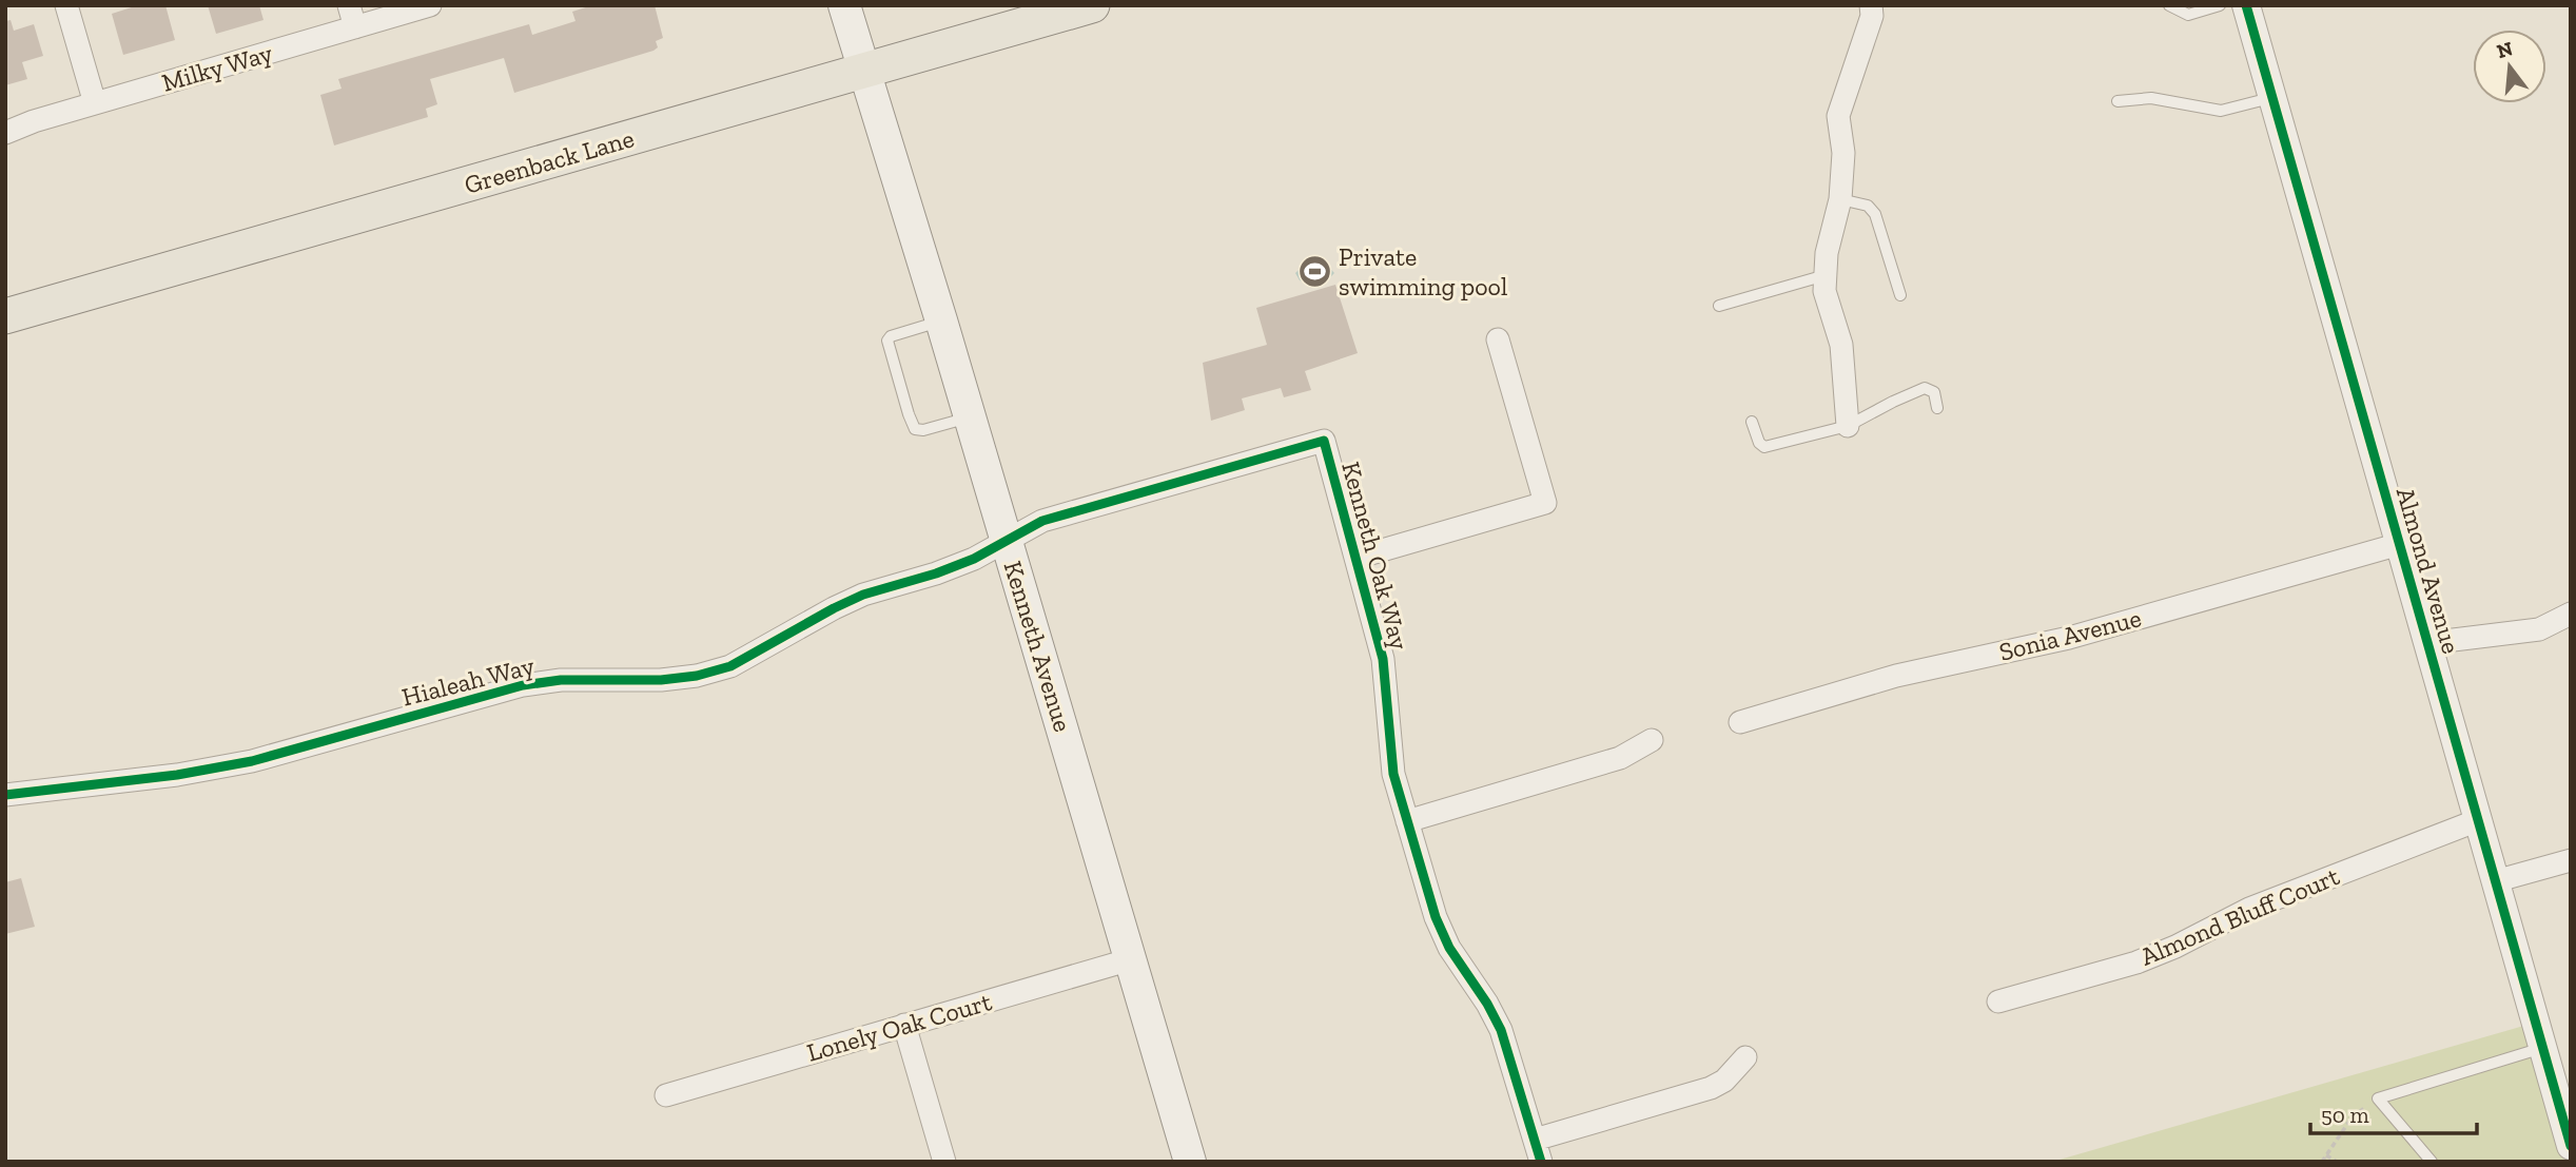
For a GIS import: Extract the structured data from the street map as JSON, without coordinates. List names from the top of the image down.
{
  "streets": {
    "main road": ["Greenback Lane", "Kenneth Avenue"],
    "street": [
      "Milky Way",
      "Kenneth Oak Way",
      "Almond Avenue",
      "Sonia Avenue",
      "Hialeah Way",
      "Almond Bluff Court",
      "Lonely Oak Court"
    ]
  },
  "crossings": [
    ["Greenback Lane", "Kenneth Avenue"],
    ["Kenneth Oak Way", "Kenneth Avenue"],
    ["Kenneth Oak Way", "Hialeah Way"],
    ["Almond Avenue", "Sonia Avenue"],
    ["Almond Avenue", "Almond Bluff Court"],
    ["Kenneth Avenue", "Hialeah Way"],
    ["Kenneth Avenue", "Lonely Oak Court"]
  ],
  "places": {
    "sports": ["Private swimming pool"]
  },
  "scale_bar": "50 m",
  "north": "top"
}
